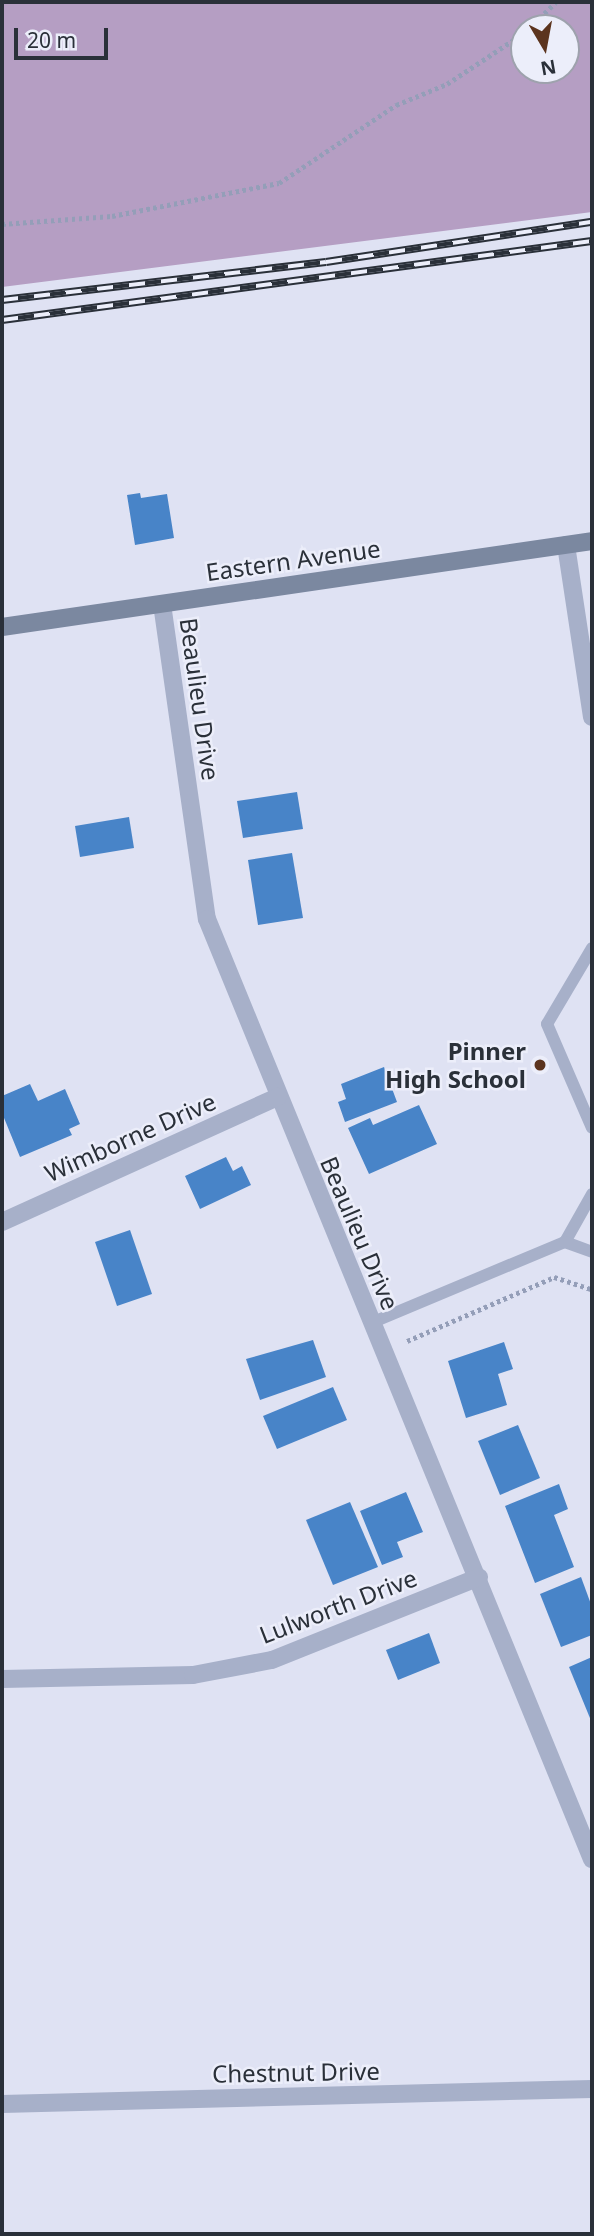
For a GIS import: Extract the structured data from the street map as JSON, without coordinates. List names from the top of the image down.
{
  "streets": {
    "street": [
      "Eastern Avenue",
      "Beaulieu Drive",
      "Wimborne Drive",
      "Lulworth Drive",
      "Chestnut Drive"
    ]
  },
  "crossings": [
    ["Eastern Avenue", "Beaulieu Drive"],
    ["Beaulieu Drive", "Wimborne Drive"],
    ["Beaulieu Drive", "Lulworth Drive"]
  ],
  "places": ["Pinner High School"],
  "scale_bar": "20 m",
  "north": "bottom"
}
